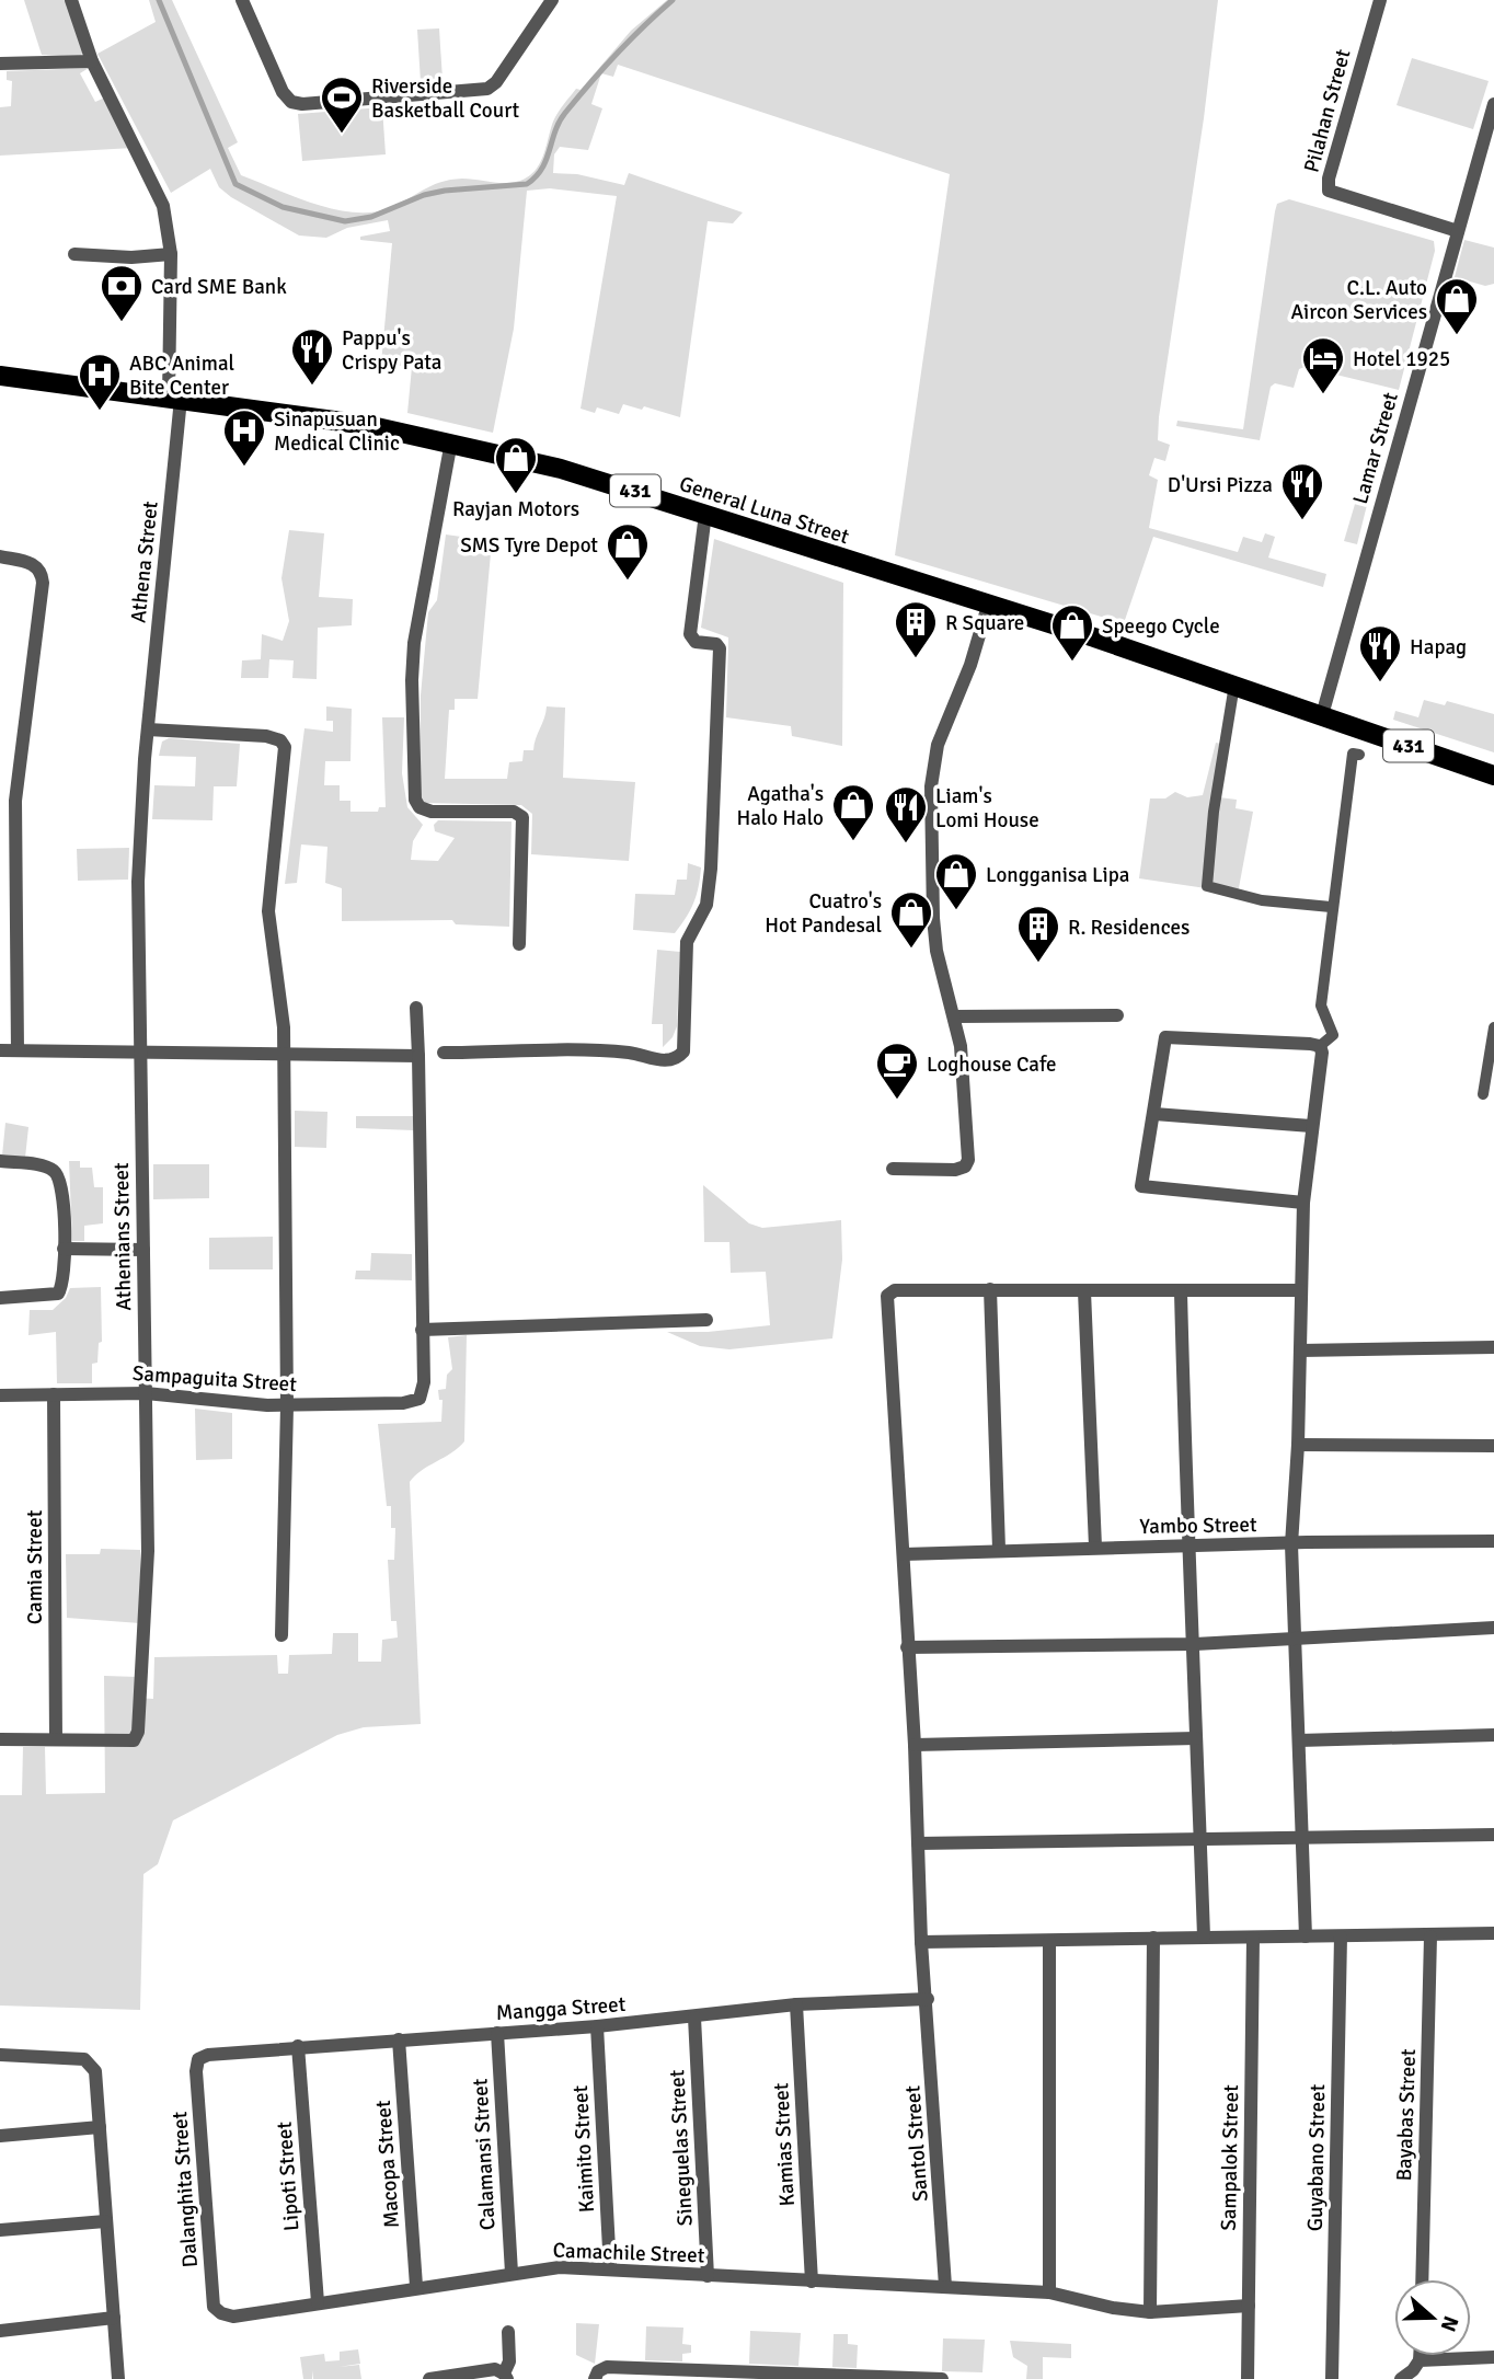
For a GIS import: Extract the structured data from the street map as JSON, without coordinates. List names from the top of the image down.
{
  "streets": {
    "main road": ["431", "General Luna Street"],
    "street": [
      "Pilahan Street",
      "Lamar Street",
      "Athena Street",
      "Athenians Street",
      "Sampaguita Street",
      "Yambo Street",
      "Camia Street",
      "Mangga Street",
      "Bayabas Street",
      "Santol Street",
      "Kamias Street",
      "Sineguelas Street",
      "Kaimito Street",
      "Calamansi Street",
      "Sampalok Street",
      "Guyabano Street",
      "Macopa Street",
      "Lipoti Street",
      "Dalanghita Street",
      "Camachile Street"
    ]
  },
  "crossings": [
    ["Pilahan Street", "Lamar Street"],
    ["Lamar Street", "General Luna Street"],
    ["General Luna Street", "Athena Street"],
    ["Athena Street", "Athenians Street"],
    ["Athenians Street", "Sampaguita Street"],
    ["Athenians Street", "Camia Street"],
    ["Sampaguita Street", "Camia Street"],
    ["Yambo Street", "Santol Street"],
    ["Mangga Street", "Santol Street"],
    ["Mangga Street", "Kamias Street"],
    ["Mangga Street", "Sineguelas Street"],
    ["Mangga Street", "Kaimito Street"],
    ["Mangga Street", "Calamansi Street"],
    ["Mangga Street", "Macopa Street"],
    ["Mangga Street", "Lipoti Street"],
    ["Mangga Street", "Dalanghita Street"],
    ["Santol Street", "Camachile Street"],
    ["Kamias Street", "Camachile Street"],
    ["Sineguelas Street", "Camachile Street"],
    ["Kaimito Street", "Camachile Street"],
    ["Calamansi Street", "Camachile Street"],
    ["Sampalok Street", "Camachile Street"],
    ["Macopa Street", "Camachile Street"],
    ["Lipoti Street", "Camachile Street"],
    ["Dalanghita Street", "Camachile Street"]
  ],
  "places": {
    "sports": ["Riverside Basketball Court"],
    "bank": ["Card SME Bank"],
    "shop": [
      "C.L. Auto Aircon Services",
      "Rayjan Motors",
      "SMS Tyre Depot",
      "Speego Cycle",
      "Agatha's Halo Halo",
      "Longganisa Lipa",
      "Cuatro's Hot Pandesal"
    ],
    "restaurant": [
      "Pappu's Crispy Pata",
      "D'Ursi Pizza",
      "Hapag",
      "Liam's Lomi House"
    ],
    "hotel": ["Hotel 1925"],
    "hospital": ["ABC Animal Bite Center", "Sinapusuan Medical Clinic"],
    "building": ["R Square", "R. Residences"],
    "cafe": ["Loghouse Cafe"]
  },
  "north": "right"
}
